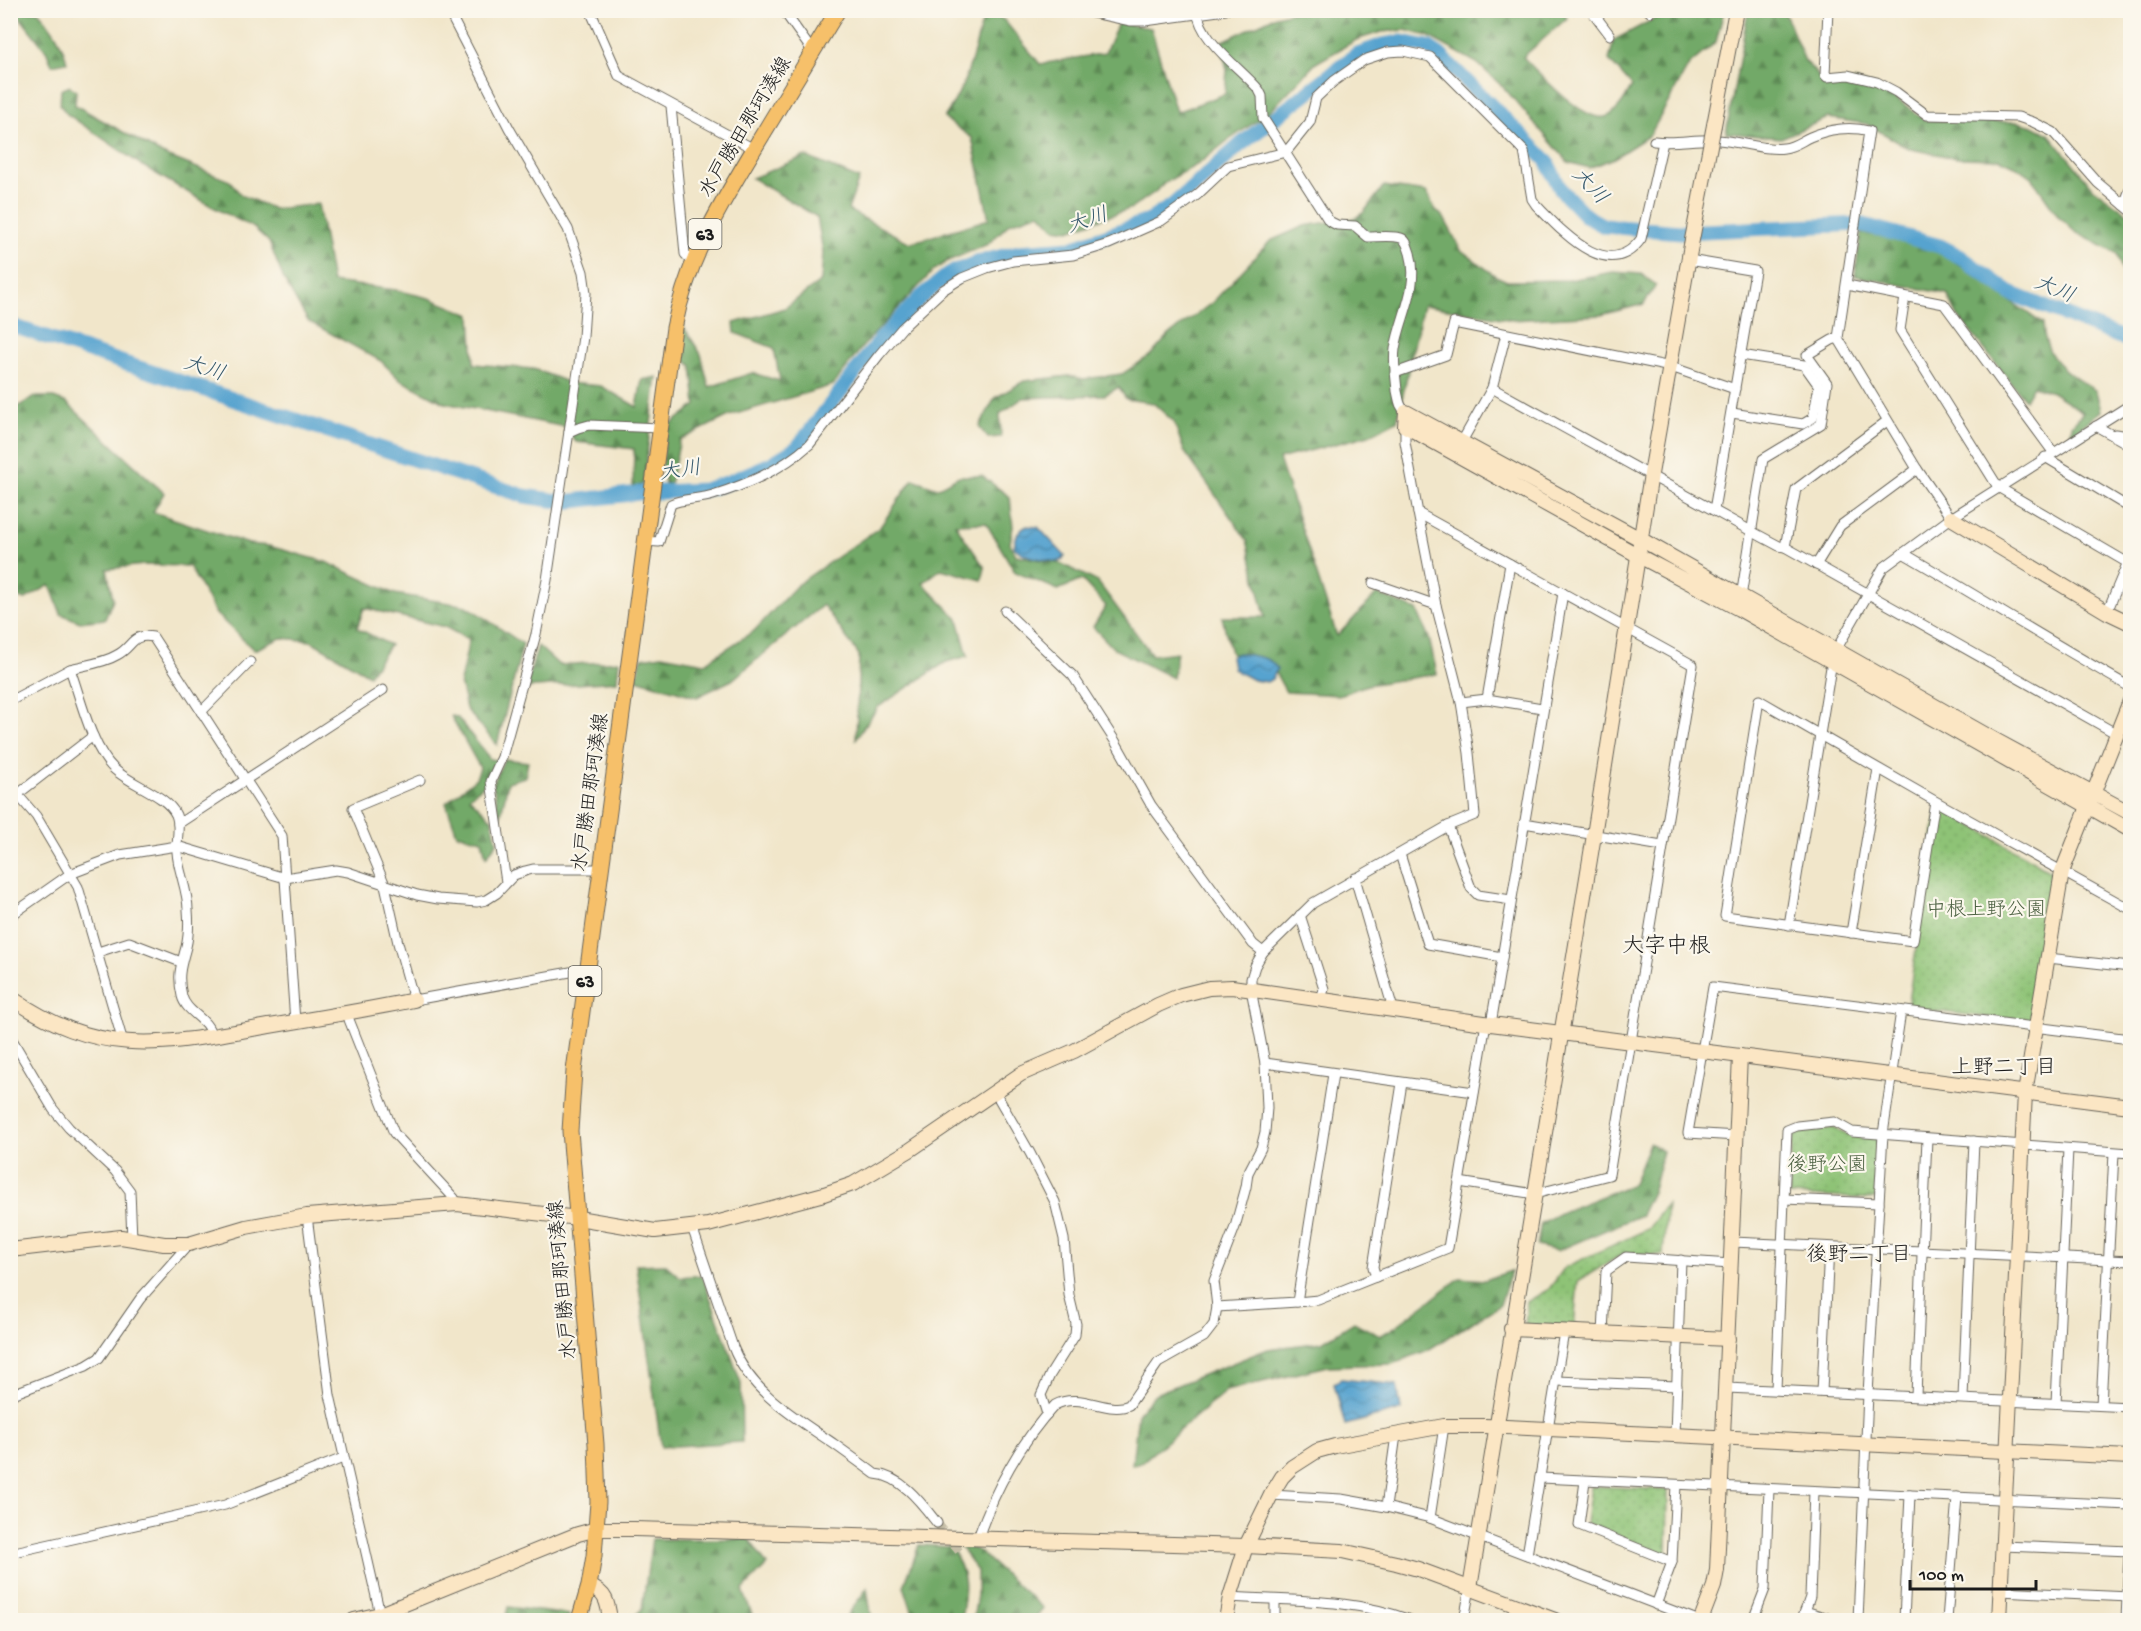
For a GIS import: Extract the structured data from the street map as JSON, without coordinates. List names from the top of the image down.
{
  "streets": {
    "main road": ["水戸勝田那珂湊線", "63"]
  },
  "districts": ["大字中根", "上野二丁目", "後野二丁目"],
  "water": ["大川"],
  "parks": ["中根上野公園", "後野公園"],
  "scale_bar": "100 m"
}
